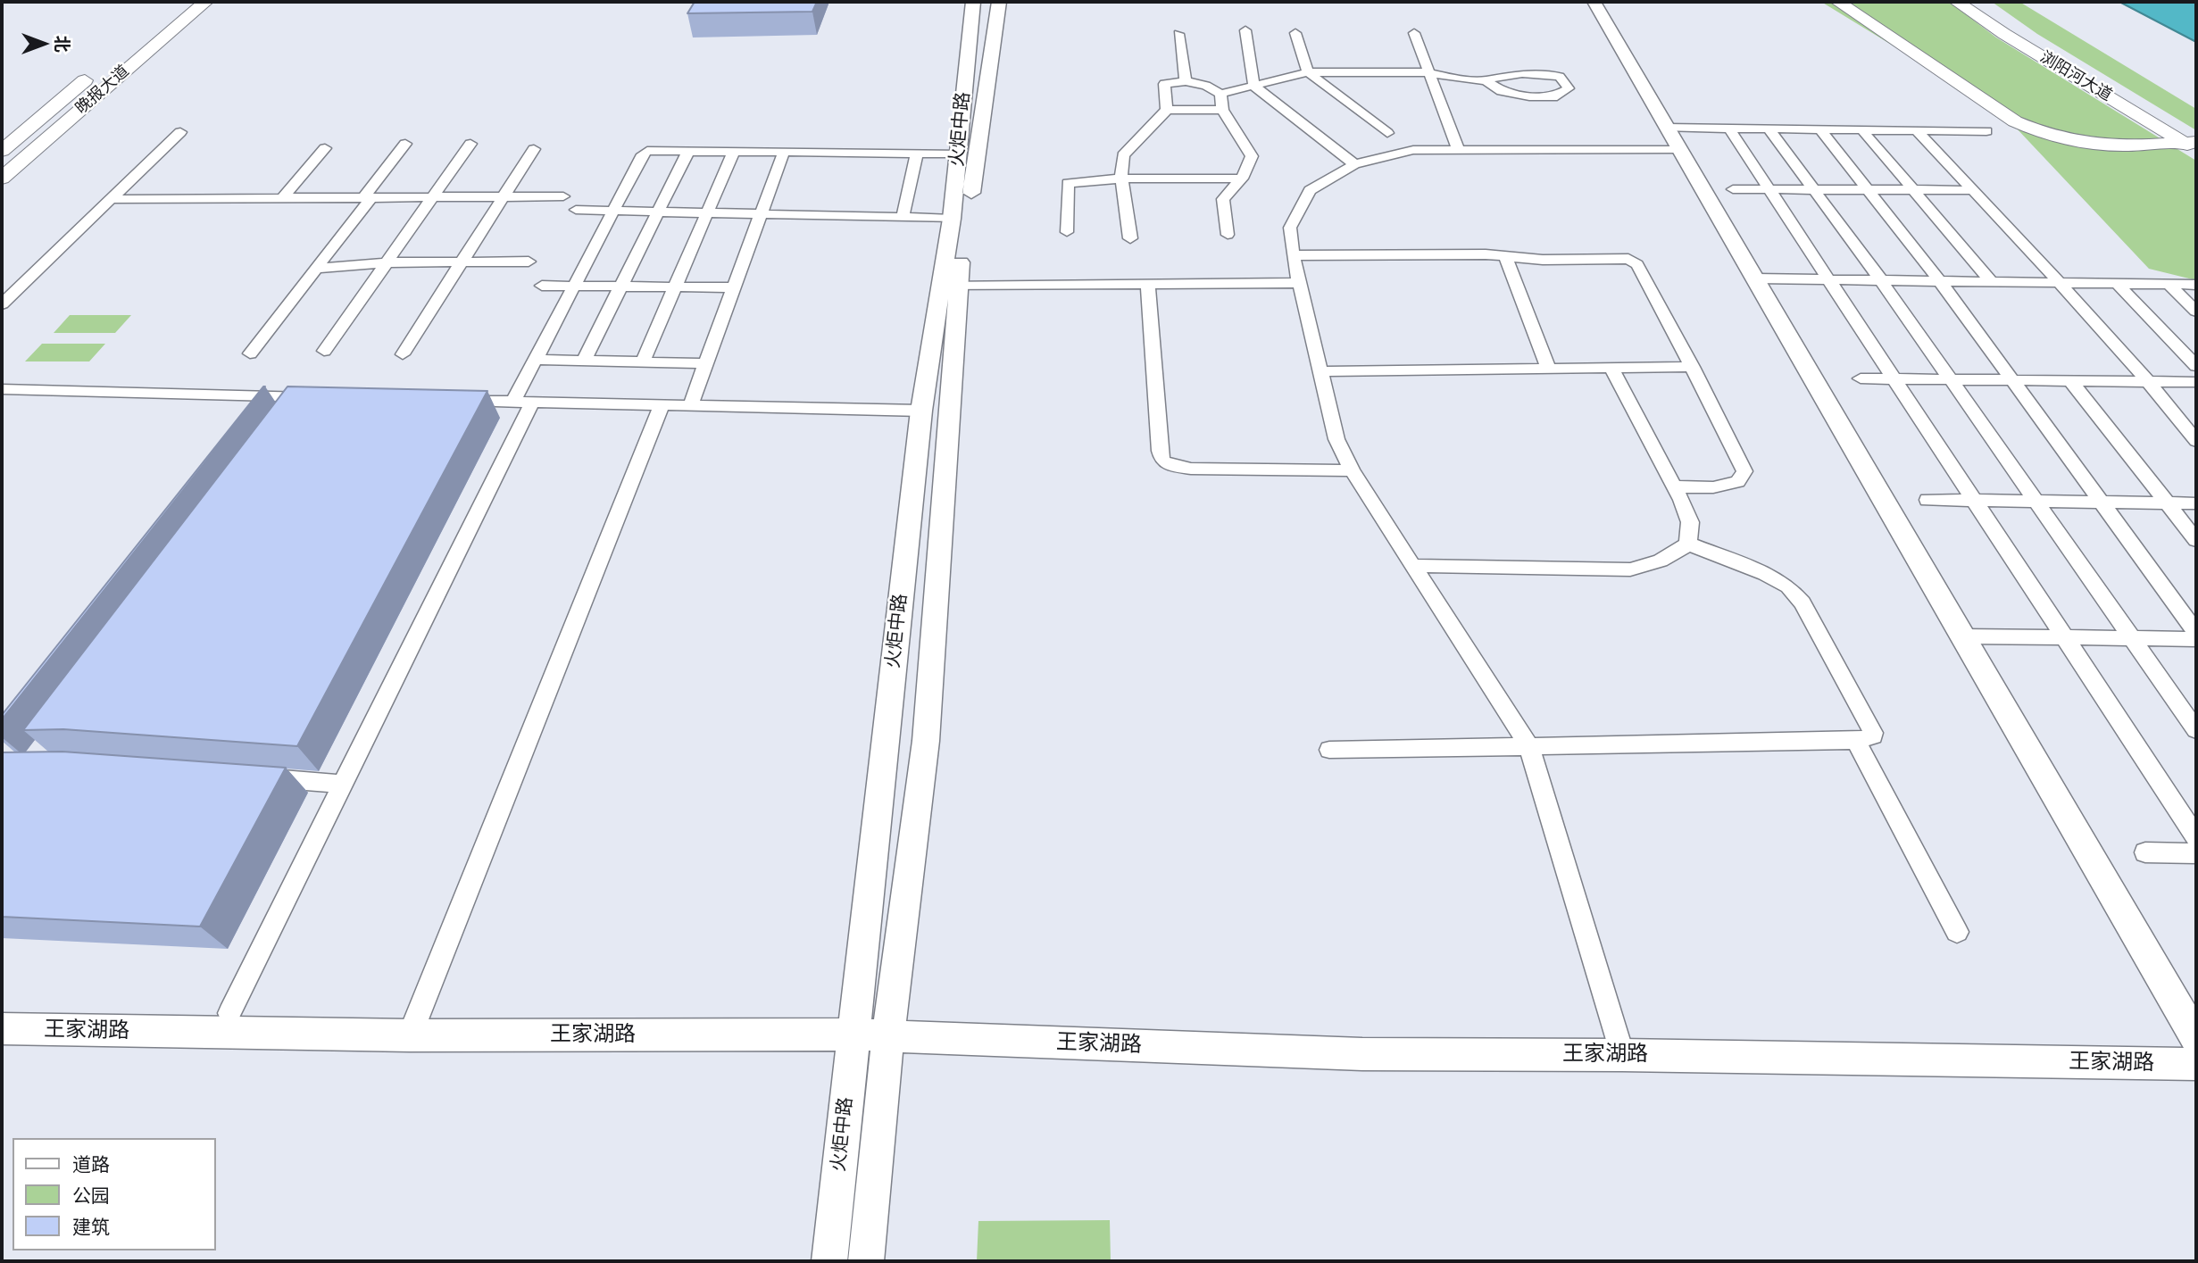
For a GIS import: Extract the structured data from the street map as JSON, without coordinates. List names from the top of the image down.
{
  "streets": {
    "main road": ["浏阳河大道", "晚报大道"],
    "street": ["火炬中路", "王家湖路"]
  },
  "crossings": [
    ["火炬中路", "王家湖路"]
  ],
  "legend": ["道路", "公园", "建筑"],
  "north": "right"
}
